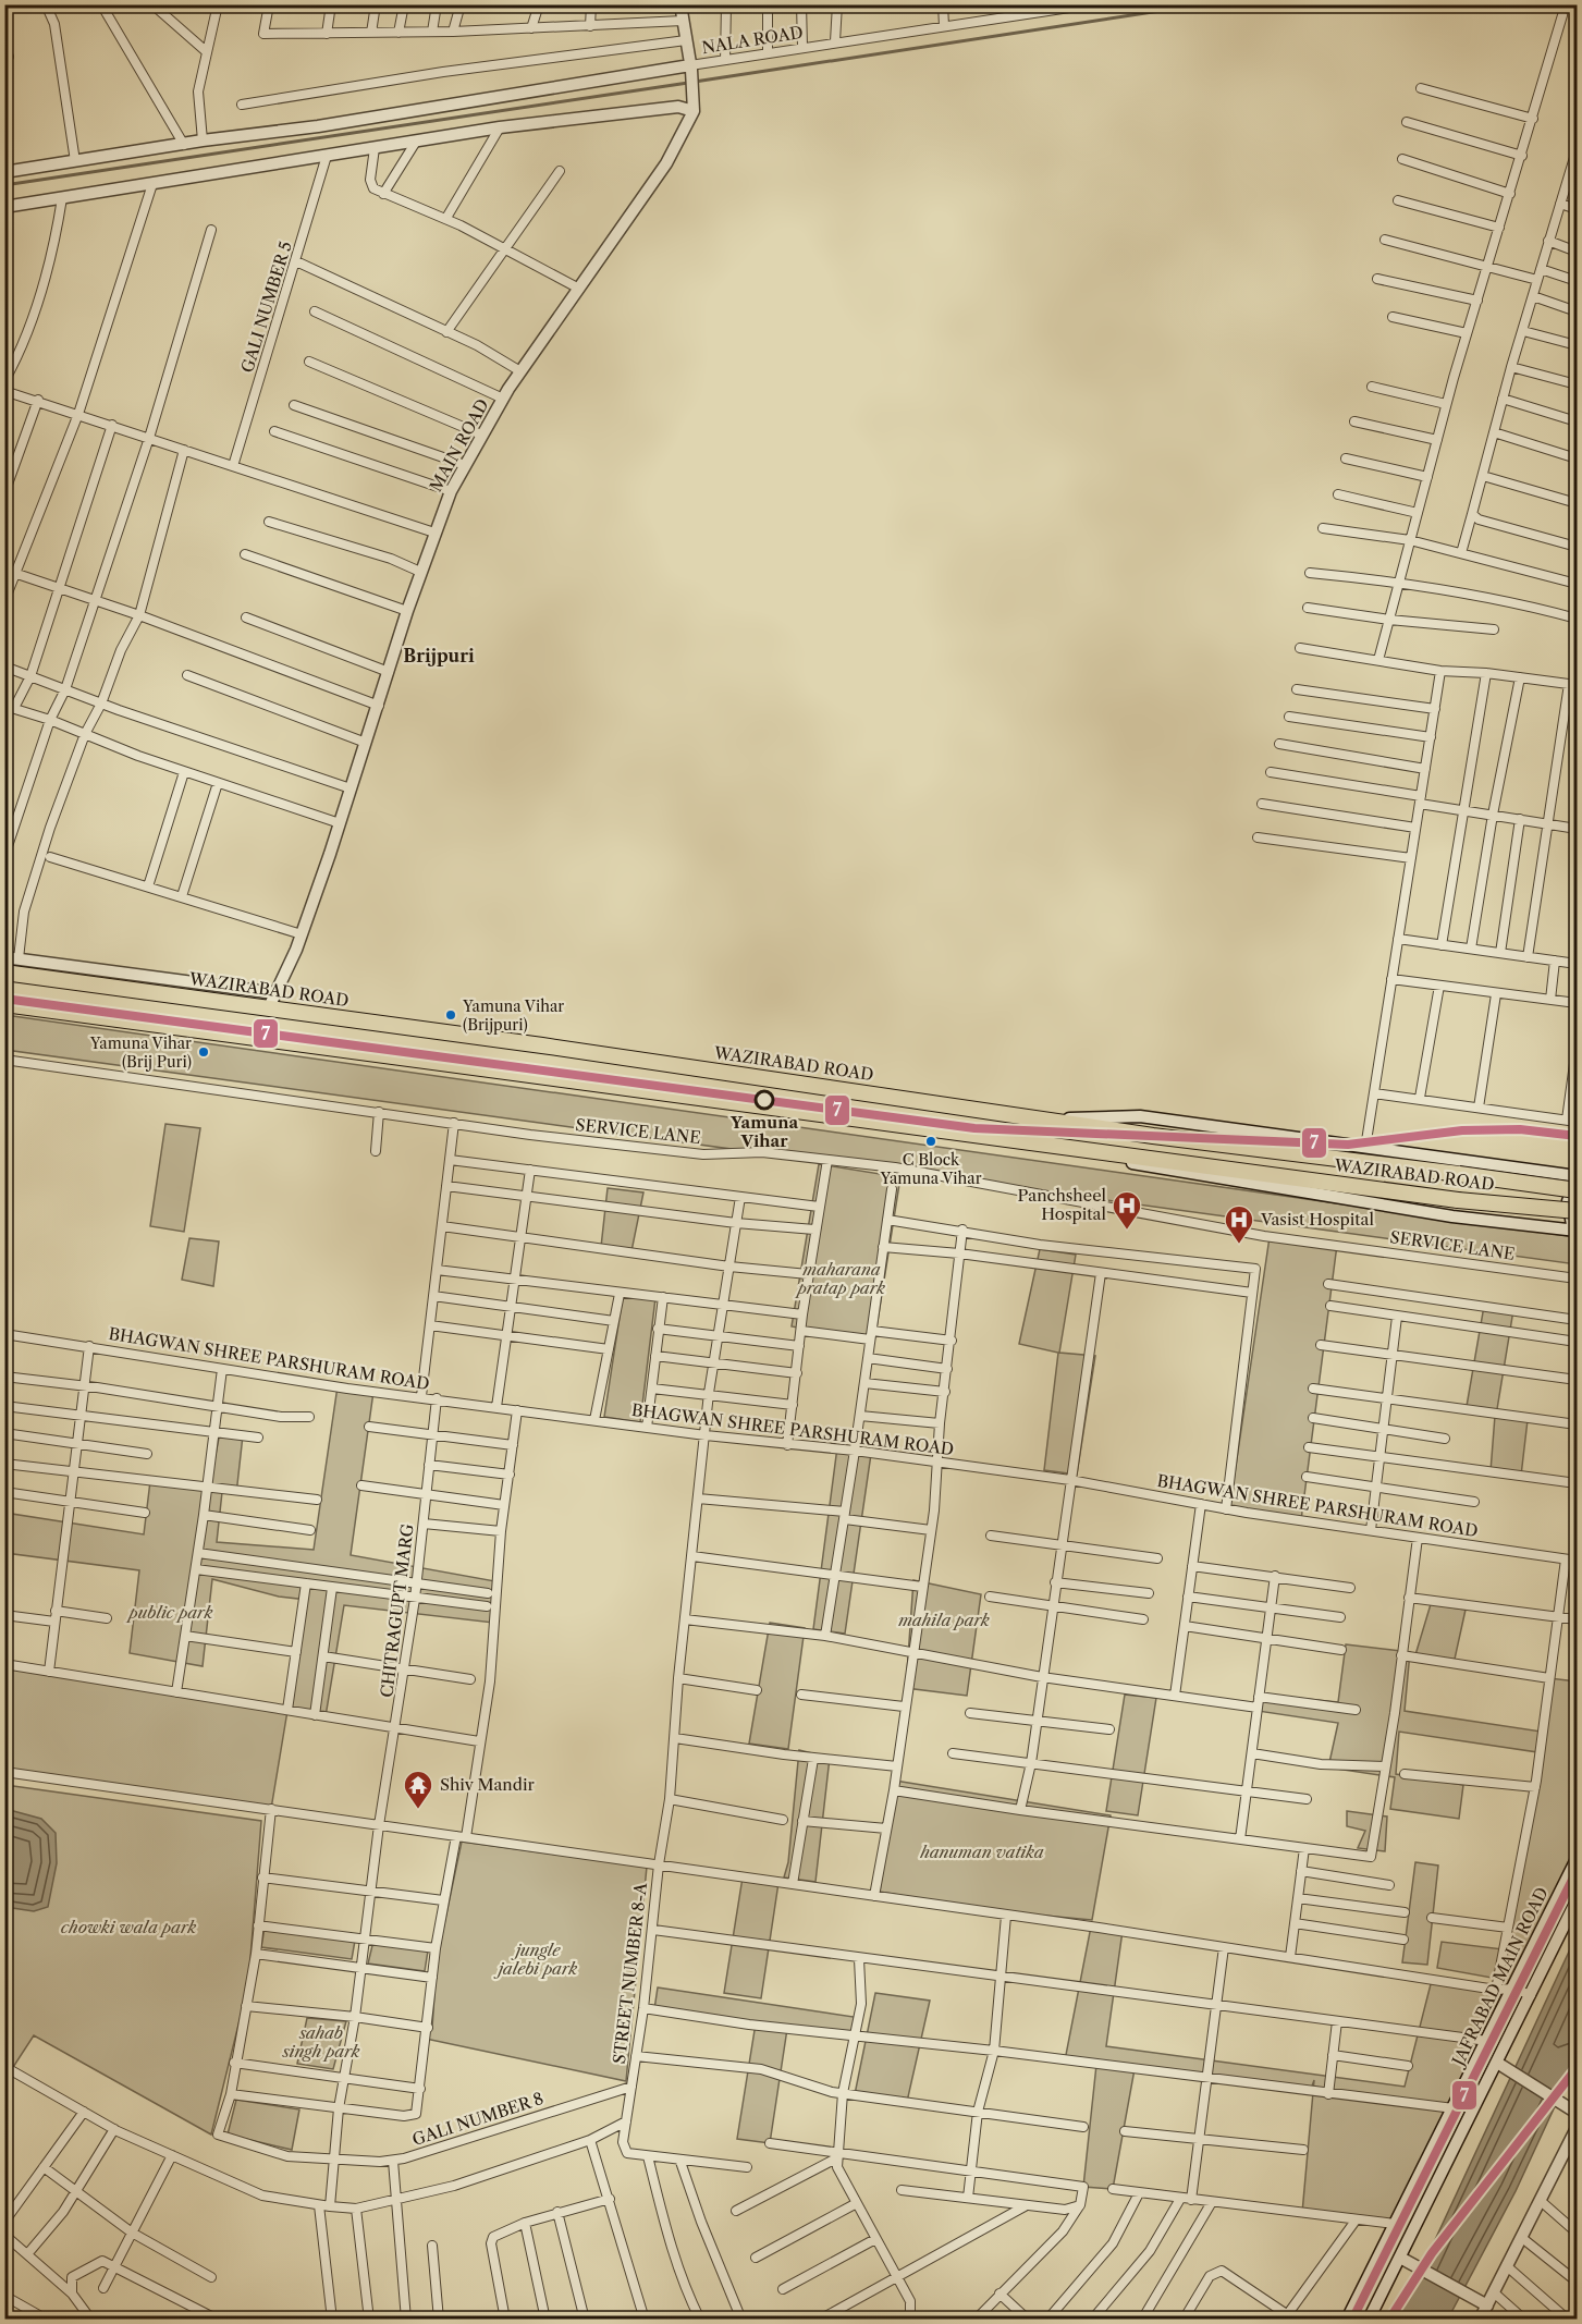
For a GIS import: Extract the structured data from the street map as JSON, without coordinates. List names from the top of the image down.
{
  "streets": {
    "highway": ["WAZIRABAD ROAD"],
    "street": [
      "NALA ROAD",
      "GALI NUMBER 5",
      "MAIN ROAD",
      "SERVICE LANE",
      "BHAGWAN SHREE PARSHURAM ROAD",
      "CHITRAGUPT MARG",
      "STREET NUMBER 8-A",
      "JAFRABAD MAIN ROAD",
      "GALI NUMBER 8"
    ]
  },
  "crossings": [
    ["MAIN ROAD", "WAZIRABAD ROAD"],
    ["BHAGWAN SHREE PARSHURAM ROAD", "CHITRAGUPT MARG"],
    ["BHAGWAN SHREE PARSHURAM ROAD", "STREET NUMBER 8-A"],
    ["CHITRAGUPT MARG", "GALI NUMBER 8"],
    ["STREET NUMBER 8-A", "GALI NUMBER 8"]
  ],
  "districts": ["Brijpuri"],
  "parks": [
    "maharana pratap park",
    "public park",
    "mahila park",
    "hanuman vatika",
    "chowki wala park",
    "jungle jalebi park",
    "sahab singh park"
  ],
  "places": {
    "other": [
      "Yamuna Vihar (Brijpuri)",
      "Yamuna Vihar (Brij Puri)",
      "Yamuna Vihar",
      "C Block Yamuna Vihar"
    ],
    "hospital": ["Panchsheel Hospital", "Vasist Hospital"],
    "temple": ["Shiv Mandir"]
  },
  "lines": ["transit line 7"]
}
